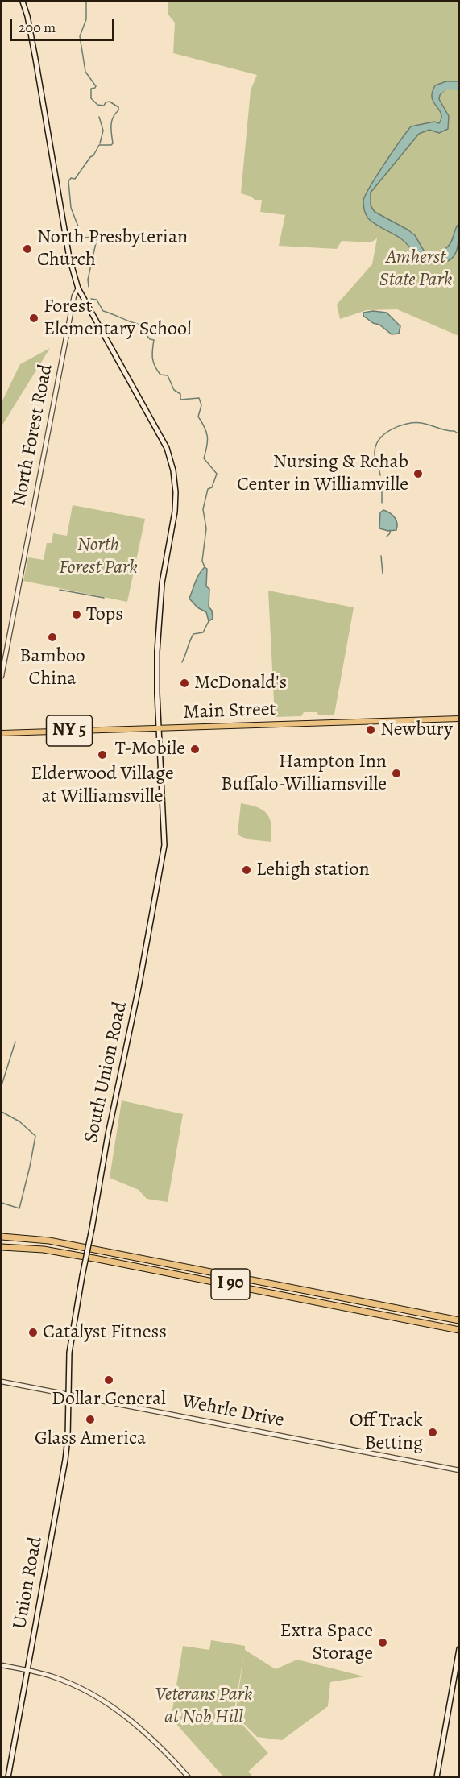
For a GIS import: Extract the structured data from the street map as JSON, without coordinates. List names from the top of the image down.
{
  "streets": {
    "highway": ["I 90"],
    "main road": [
      "North Forest Road",
      "Main Street",
      "NY 5",
      "South Union Road",
      "Union Road"
    ],
    "street": ["Wehrle Drive"]
  },
  "crossings": [
    ["North Forest Road", "South Union Road"],
    ["Main Street", "South Union Road"],
    ["South Union Road", "Wehrle Drive"],
    ["South Union Road", "Union Road"]
  ],
  "parks": ["Amherst State Park", "North Forest Park", "Veterans Park at Nob Hill"],
  "places": [
    "North Presbyterian Church",
    "Forest Elementary School",
    "Nursing & Rehab Center in Williamville",
    "Tops",
    "Bamboo China",
    "McDonald's",
    "Newbury",
    "T-Mobile",
    "Elderwood Village at Williamsville",
    "Hampton Inn Buffalo-Williamsville",
    "Lehigh station",
    "Catalyst Fitness",
    "Dollar General",
    "Glass America",
    "Off Track Betting",
    "Extra Space Storage"
  ],
  "scale_bar": "200 m"
}
